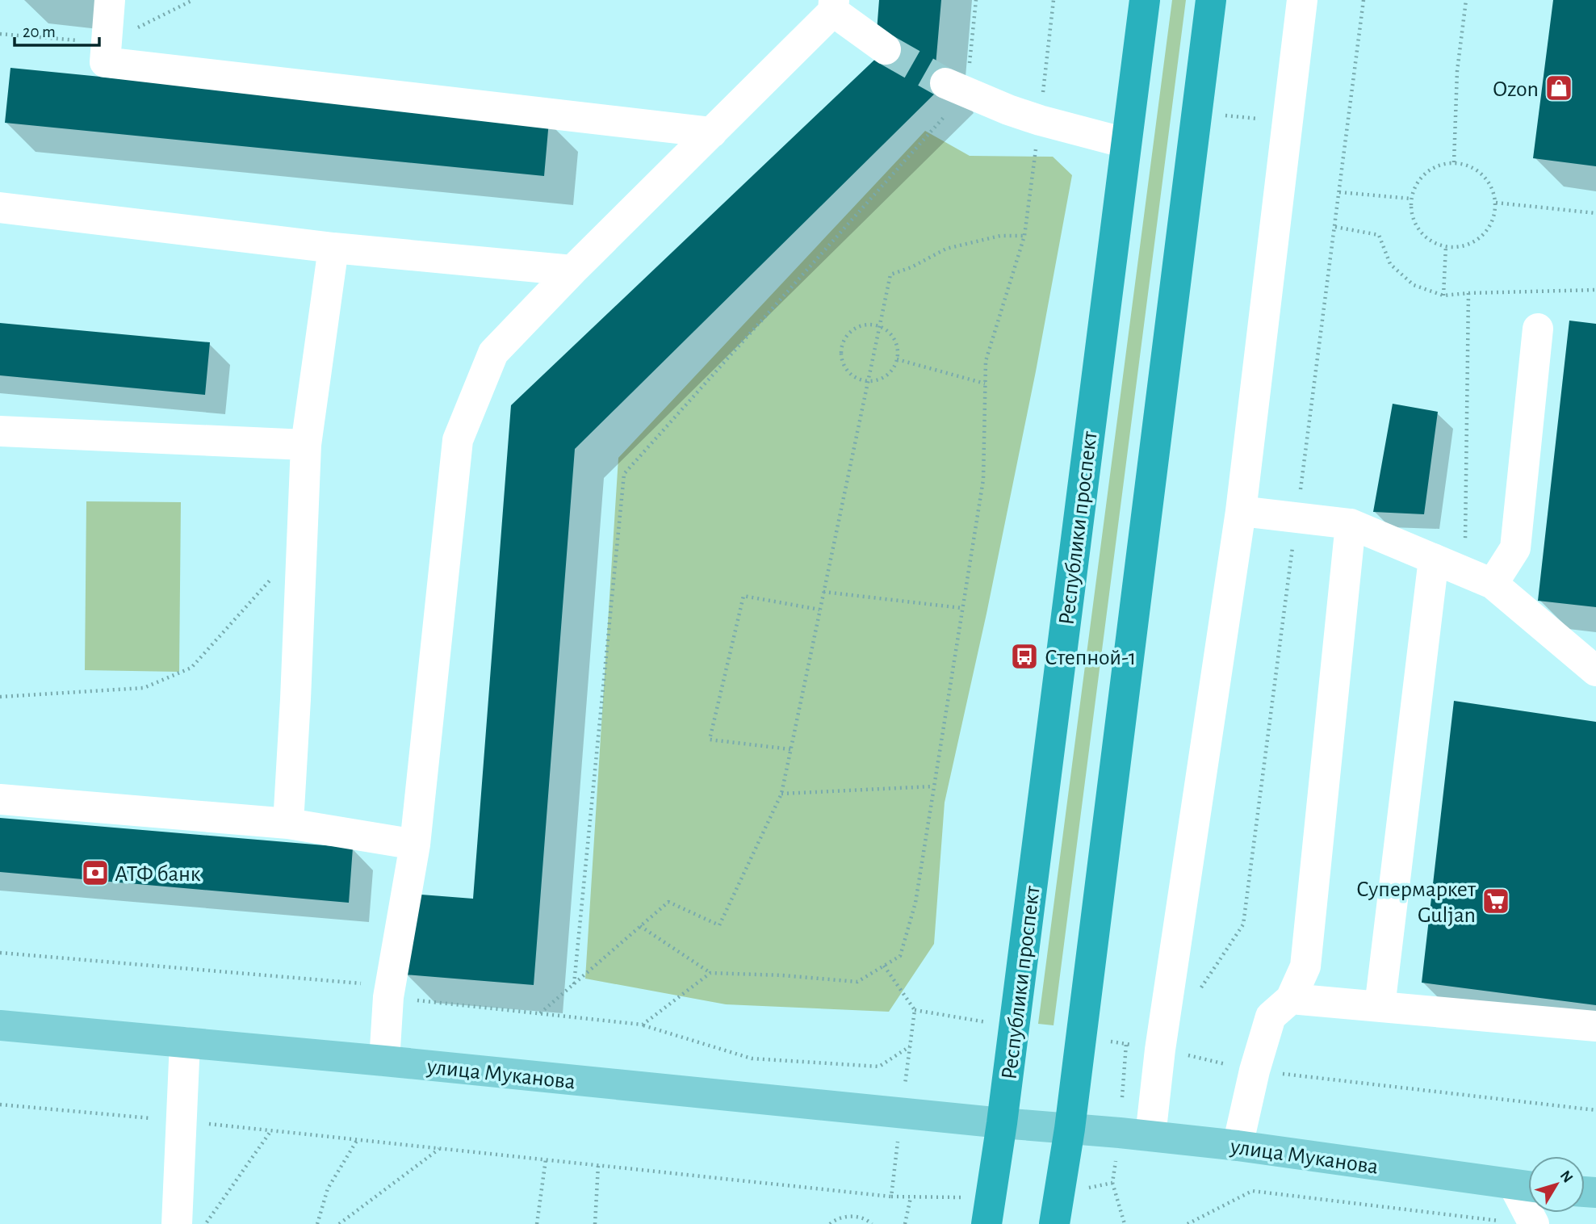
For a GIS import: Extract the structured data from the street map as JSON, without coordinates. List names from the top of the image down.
{
  "streets": {
    "highway": ["Республики проспект"],
    "main road": ["улица Муканова"]
  },
  "crossings": [
    ["Республики проспект", "улица Муканова"]
  ],
  "places": {
    "shop": ["Ozon"],
    "bus stop": ["Степной-1"],
    "bank": ["АТФ банк"],
    "supermarket": ["Супермаркет Guljan"]
  },
  "scale_bar": "20 m",
  "north": "top right"
}
